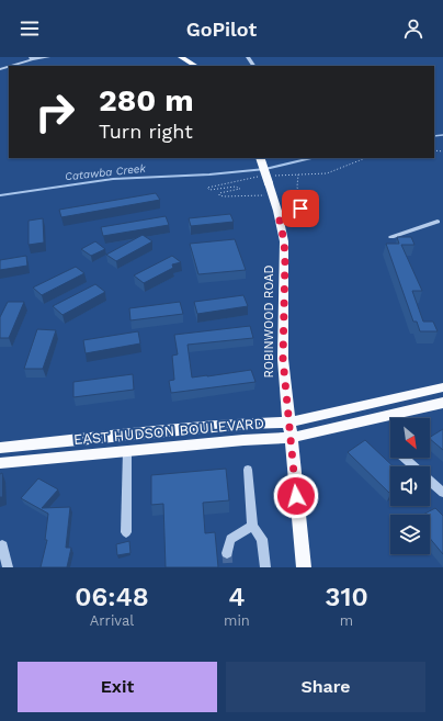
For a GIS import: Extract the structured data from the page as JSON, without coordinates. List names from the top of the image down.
{
  "streets": {
    "main road": ["ROBINWOOD ROAD", "EAST HUDSON BOULEVARD"]
  },
  "crossings": [
    ["ROBINWOOD ROAD", "EAST HUDSON BOULEVARD"]
  ],
  "water": ["Catawba Creek"],
  "north": "bottom right",
  "page": {
    "header": "GoPilot",
    "turn": ["280 m", "Turn right"],
    "eta": [
      "06:48",
      "Arrival",
      "4",
      "min",
      "310",
      "m"
    ],
    "buttons": ["Exit", "Share"]
  }
}
